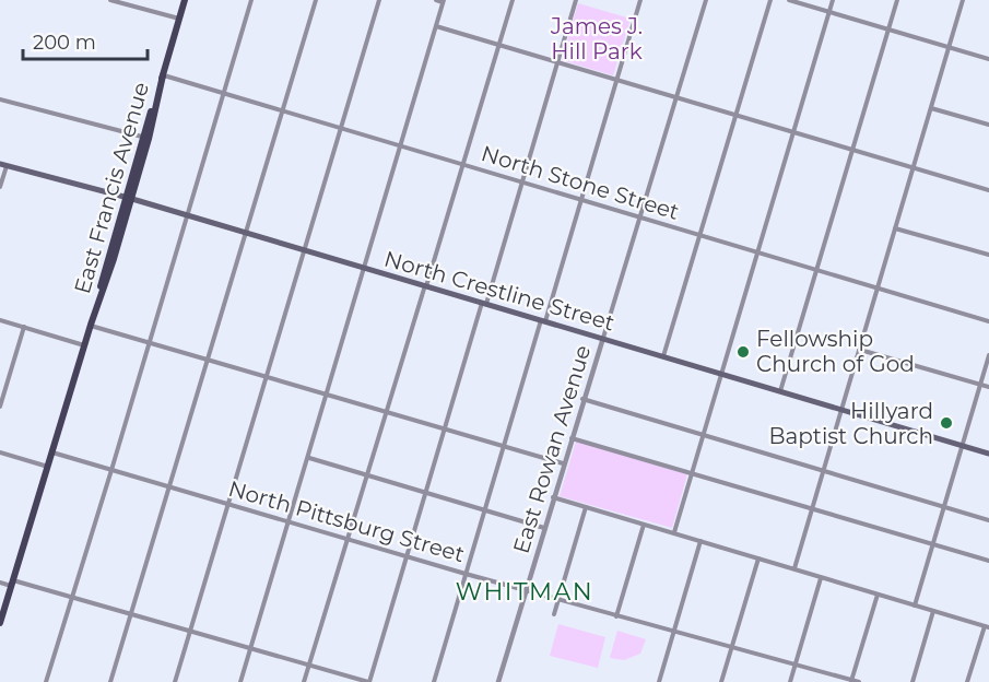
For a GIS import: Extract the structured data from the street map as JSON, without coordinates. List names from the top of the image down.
{
  "streets": {
    "main road": ["East Francis Avenue", "North Crestline Street"],
    "street": ["North Stone Street", "East Rowan Avenue", "North Pittsburg Street"]
  },
  "crossings": [
    ["North Stone Street", "East Francis Avenue"],
    ["North Stone Street", "East Rowan Avenue"],
    ["East Francis Avenue", "North Crestline Street"],
    ["East Francis Avenue", "North Pittsburg Street"],
    ["North Crestline Street", "East Rowan Avenue"],
    ["East Rowan Avenue", "North Pittsburg Street"]
  ],
  "districts": ["WHITMAN"],
  "parks": ["James J. Hill Park"],
  "places": ["Fellowship Church of God", "Hillyard Baptist Church"],
  "scale_bar": "200 m"
}
